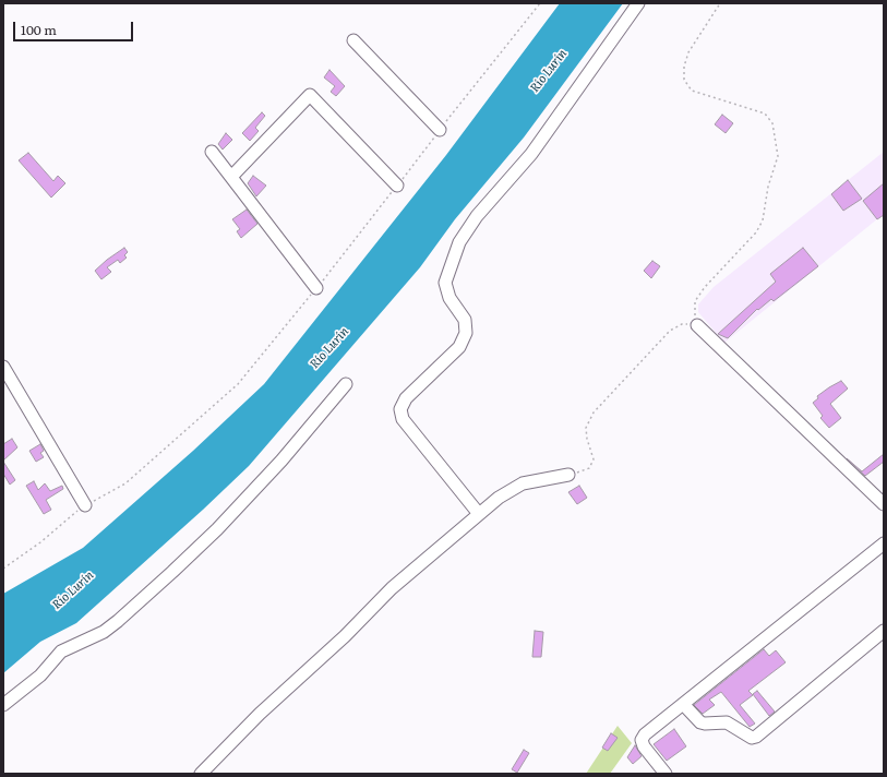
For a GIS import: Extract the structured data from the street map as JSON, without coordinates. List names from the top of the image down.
{
  "water": ["Río Lurín"],
  "scale_bar": "100 m"
}
